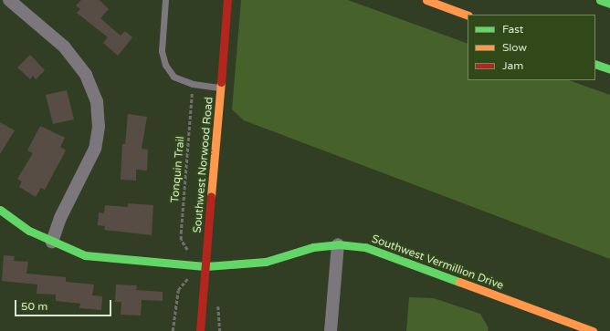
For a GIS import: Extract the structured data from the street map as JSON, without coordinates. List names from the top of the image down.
{
  "streets": {
    "main road": ["Southwest Norwood Road", "Southwest Vermillion Drive"],
    "path": ["Tonquin Trail"]
  },
  "crossings": [
    ["Southwest Norwood Road", "Southwest Vermillion Drive"]
  ],
  "legend": ["Fast", "Slow", "Jam"],
  "scale_bar": "50 m"
}
